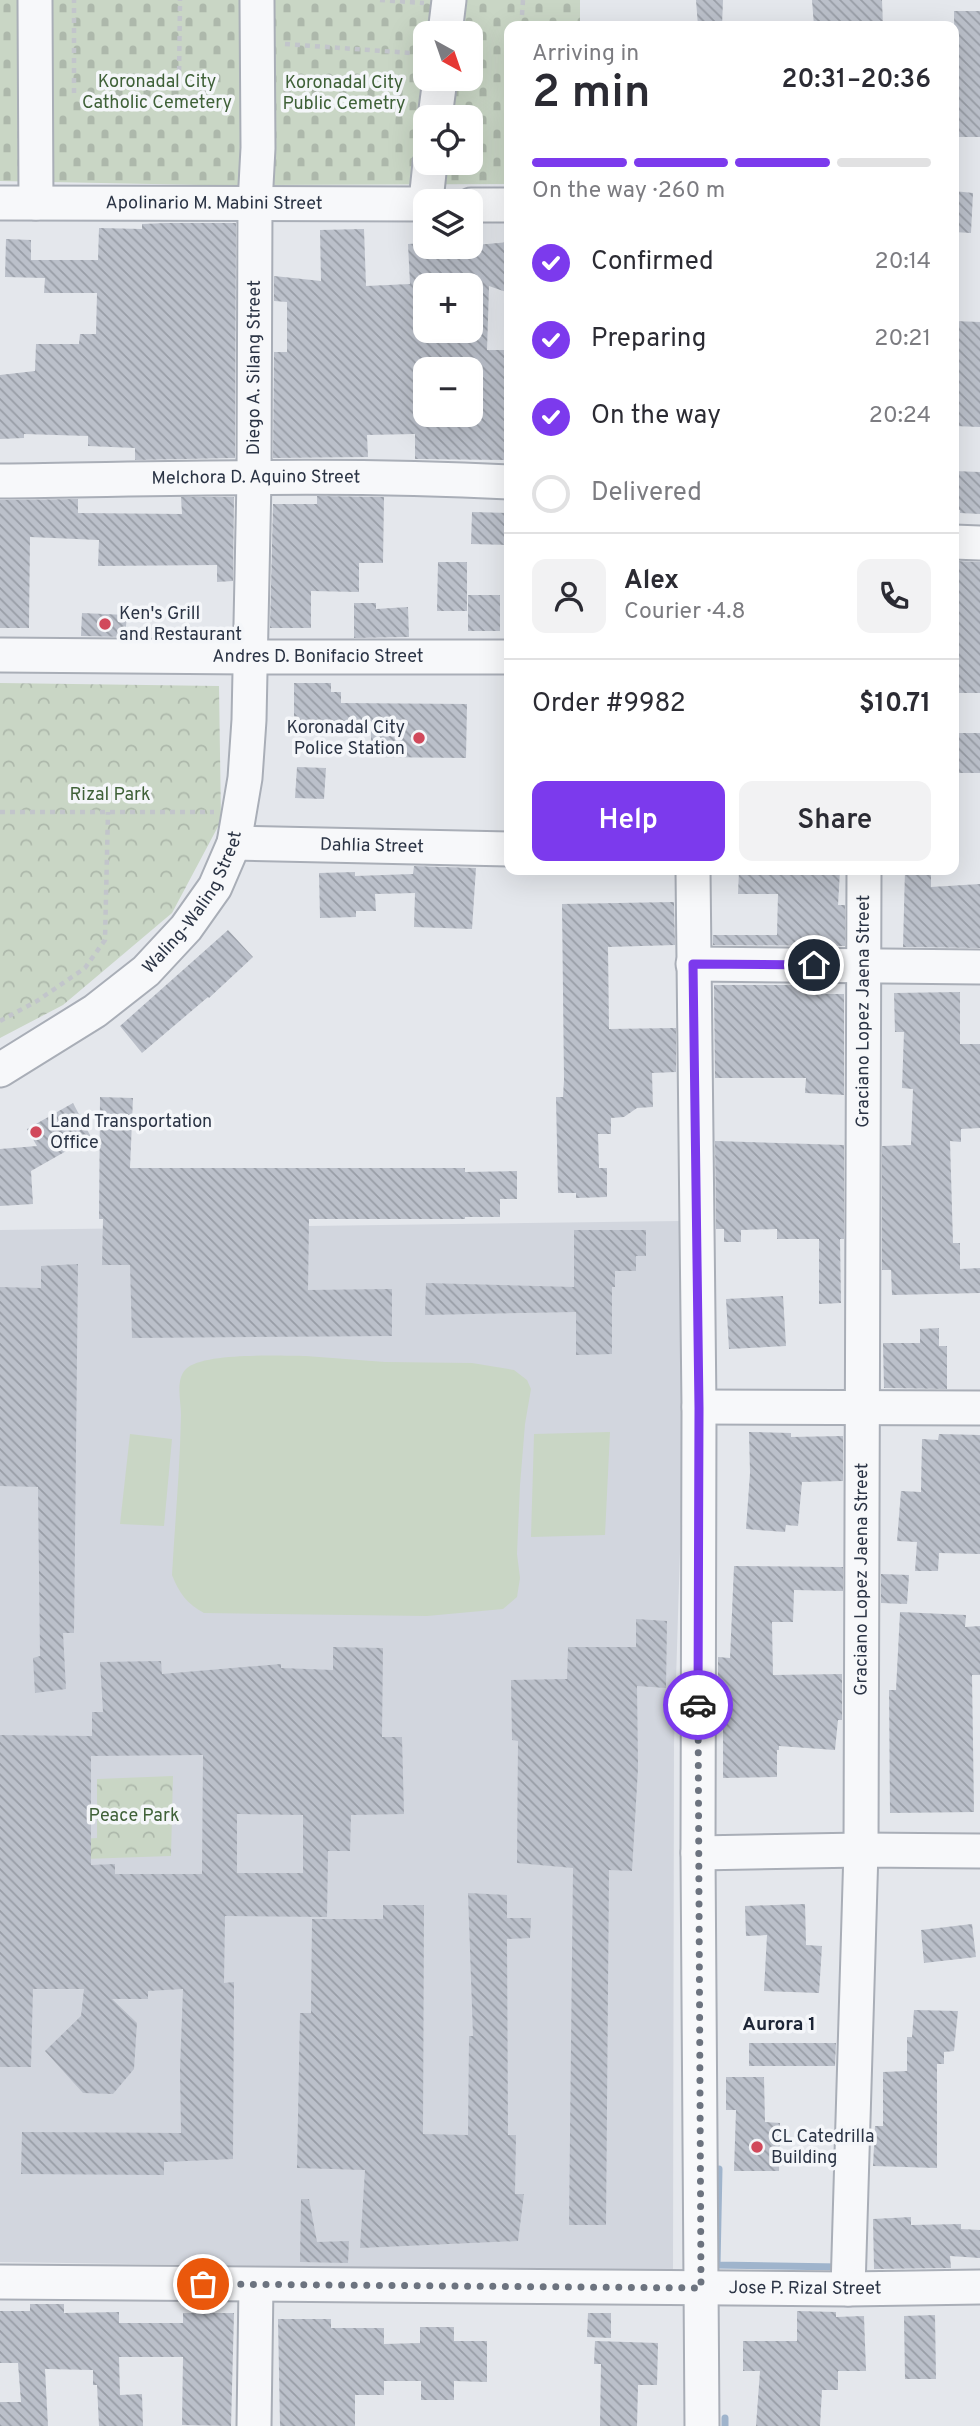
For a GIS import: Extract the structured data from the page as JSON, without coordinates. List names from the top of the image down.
{
  "streets": {
    "street": [
      "Apolinario M. Mabini Street",
      "Diego A. Silang Street",
      "Melchora D. Aquino Street",
      "Andres D. Bonifacio Street",
      "Dahlia Street",
      "Waling-Waling Street",
      "Graciano Lopez Jaena Street",
      "Jose P. Rizal Street"
    ]
  },
  "crossings": [
    ["Apolinario M. Mabini Street", "Diego A. Silang Street"],
    ["Diego A. Silang Street", "Melchora D. Aquino Street"],
    ["Diego A. Silang Street", "Andres D. Bonifacio Street"],
    ["Diego A. Silang Street", "Waling-Waling Street"],
    ["Andres D. Bonifacio Street", "Waling-Waling Street"],
    ["Dahlia Street", "Waling-Waling Street"],
    ["Graciano Lopez Jaena Street", "Jose P. Rizal Street"]
  ],
  "districts": ["Aurora 1"],
  "parks": [
    "Koronadal City Catholic Cemetery",
    "Koronadal City Public Cemetry",
    "Rizal Park",
    "Peace Park"
  ],
  "places": [
    "Ken's Grill and Restaurant",
    "Koronadal City Police Station",
    "Land Transportation Office",
    "CL Catedrilla Building"
  ],
  "north": "bottom right",
  "page": {
    "map_buttons": ["+", "−"],
    "heading": ["2 min", "Arriving in", "20:31–20:36"],
    "panel": [
      "Alex",
      "Courier · 4.8",
      "Order #9982",
      "$10.71"
    ],
    "bar": "On the way · 260 m",
    "list": [
      ["Confirmed", "20:14"],
      ["Preparing", "20:21"],
      ["On the way", "20:24"],
      "Delivered"
    ],
    "buttons": ["Help", "Share"]
  }
}
